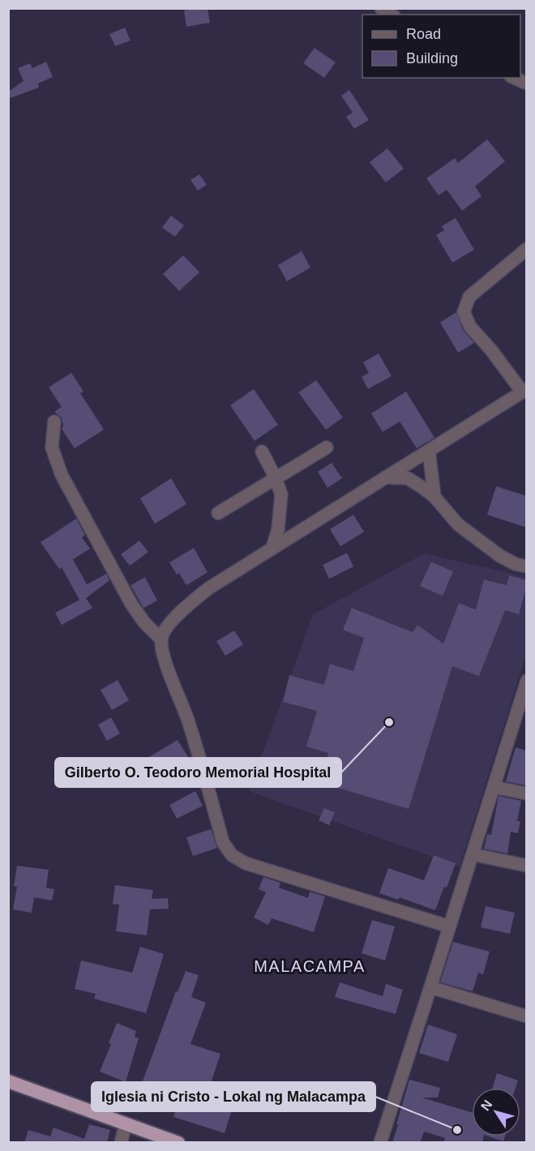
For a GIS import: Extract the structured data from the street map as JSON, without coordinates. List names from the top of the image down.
{
  "districts": ["MALACAMPA"],
  "places": ["Gilberto O. Teodoro Memorial Hospital", "Iglesia ni Cristo - Lokal ng Malacampa"],
  "legend": ["Road", "Building"],
  "north": "top left"
}
